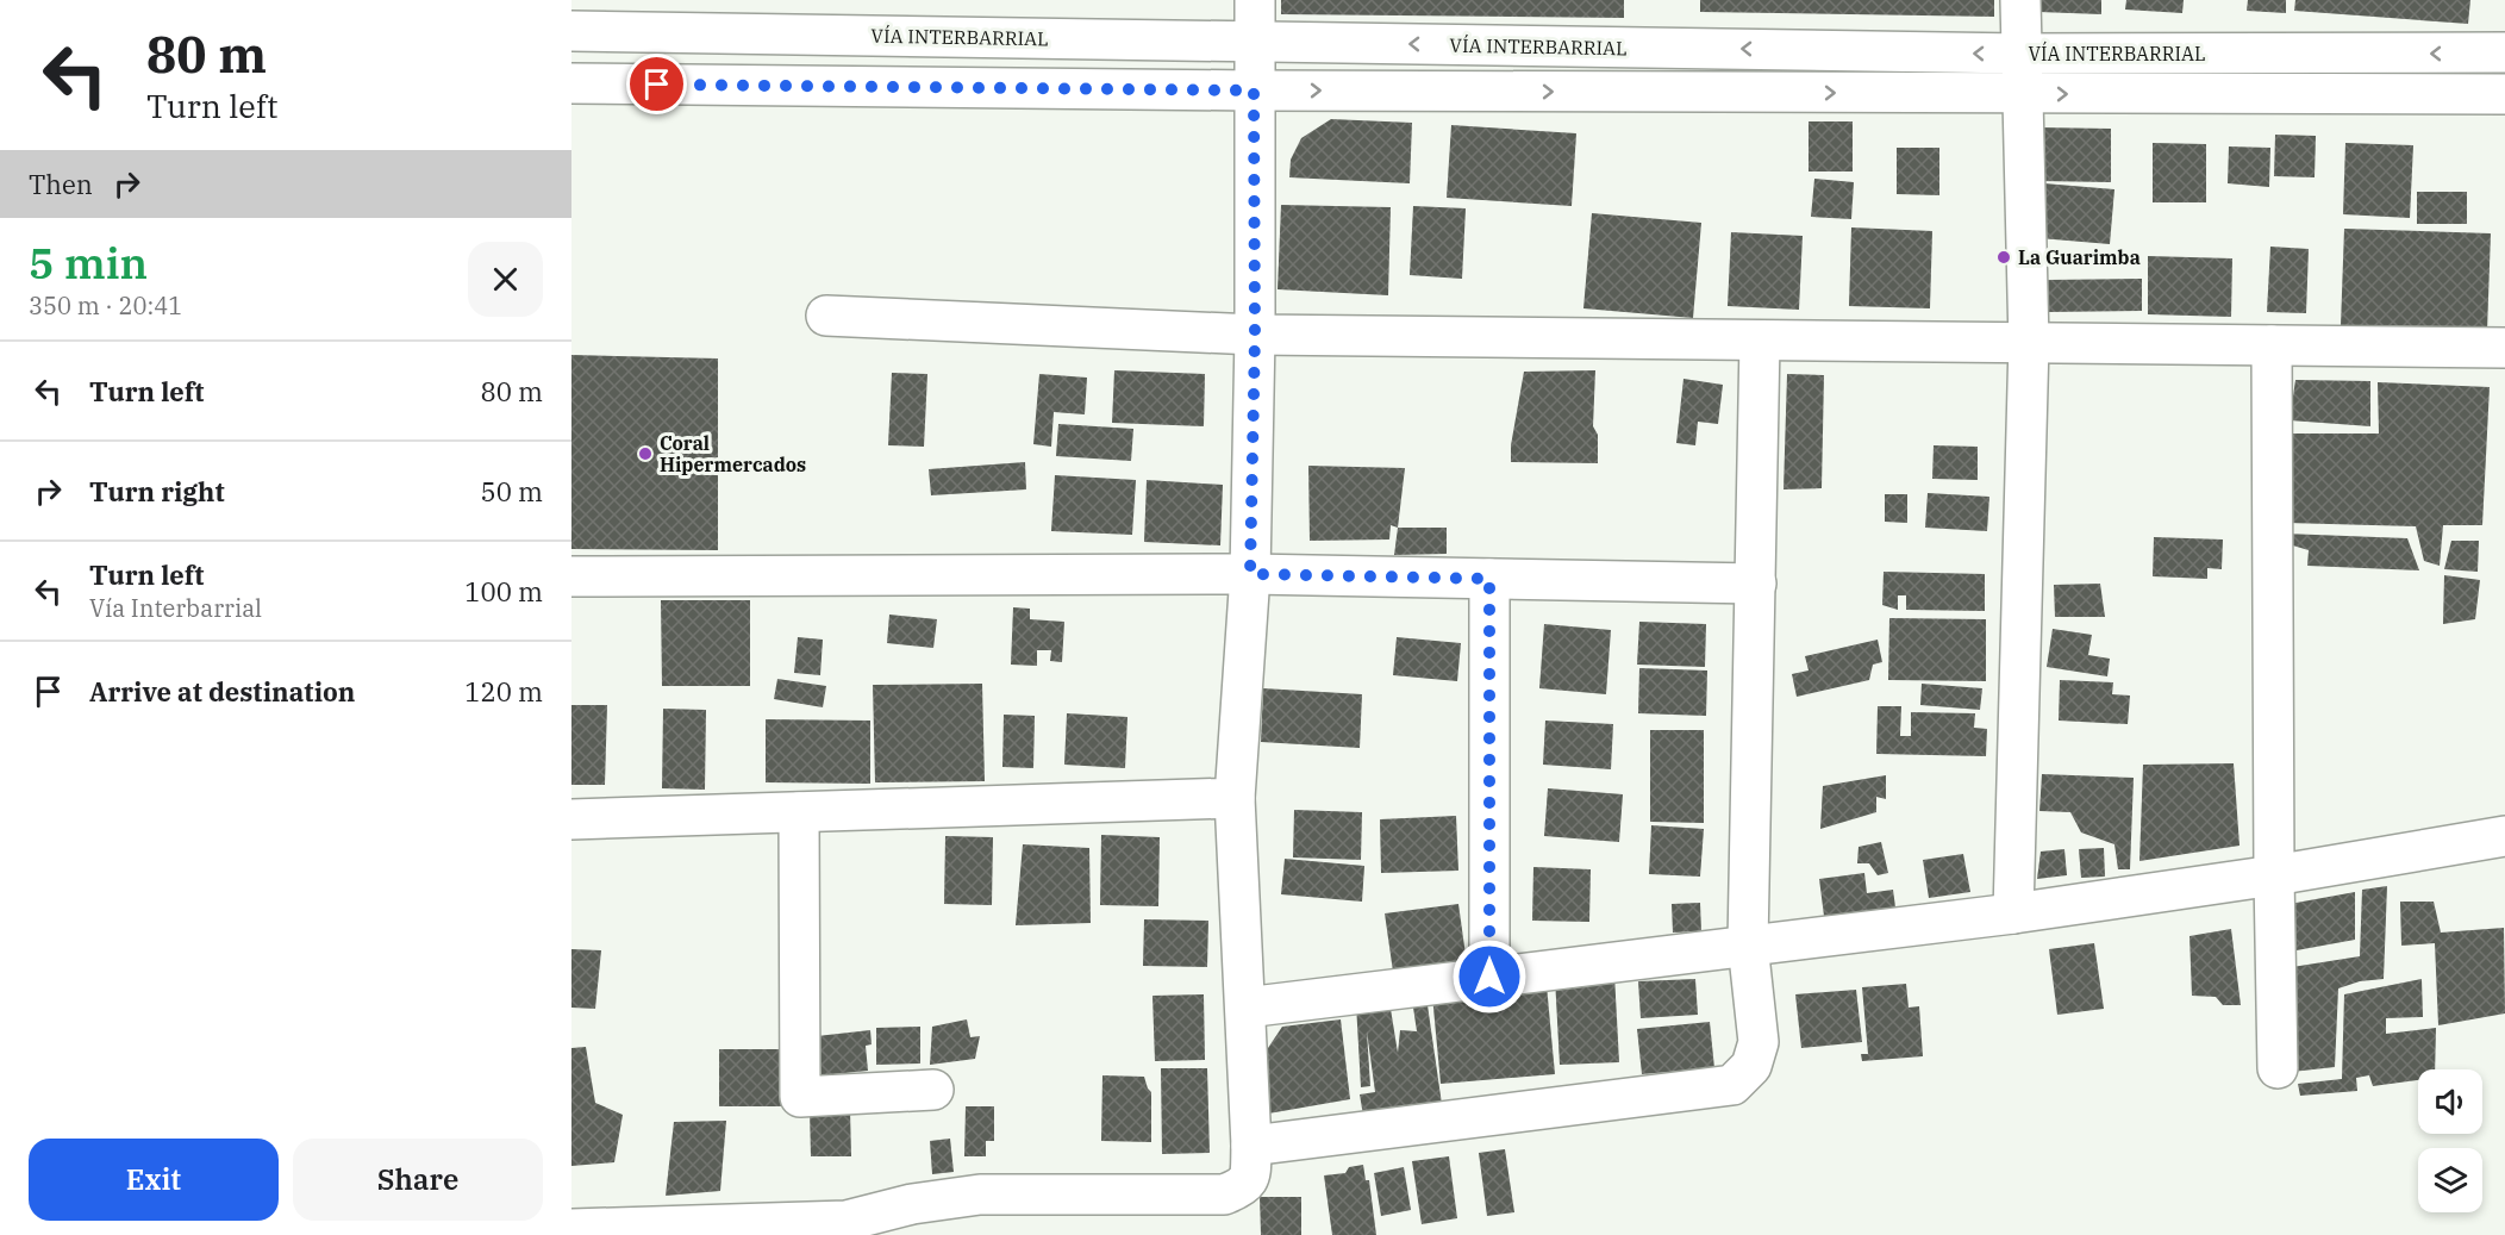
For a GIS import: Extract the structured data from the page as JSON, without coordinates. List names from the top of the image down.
{
  "streets": {
    "street": ["VÍA INTERBARRIAL"]
  },
  "places": ["La Guarimba", "Coral Hipermercados"],
  "page": {
    "turn": ["80 m", "Turn left"],
    "then": "Then",
    "heading": ["5 min", "350 m · 20:41"],
    "list": [
      {
        "name": "Turn left",
        "value": "80 m"
      },
      {
        "name": "Turn right",
        "value": "50 m"
      },
      {
        "name": "Turn left",
        "note": "Vía Interbarrial",
        "value": "100 m"
      },
      {
        "name": "Arrive at destination",
        "value": "120 m"
      }
    ],
    "buttons": ["Exit", "Share"]
  }
}
